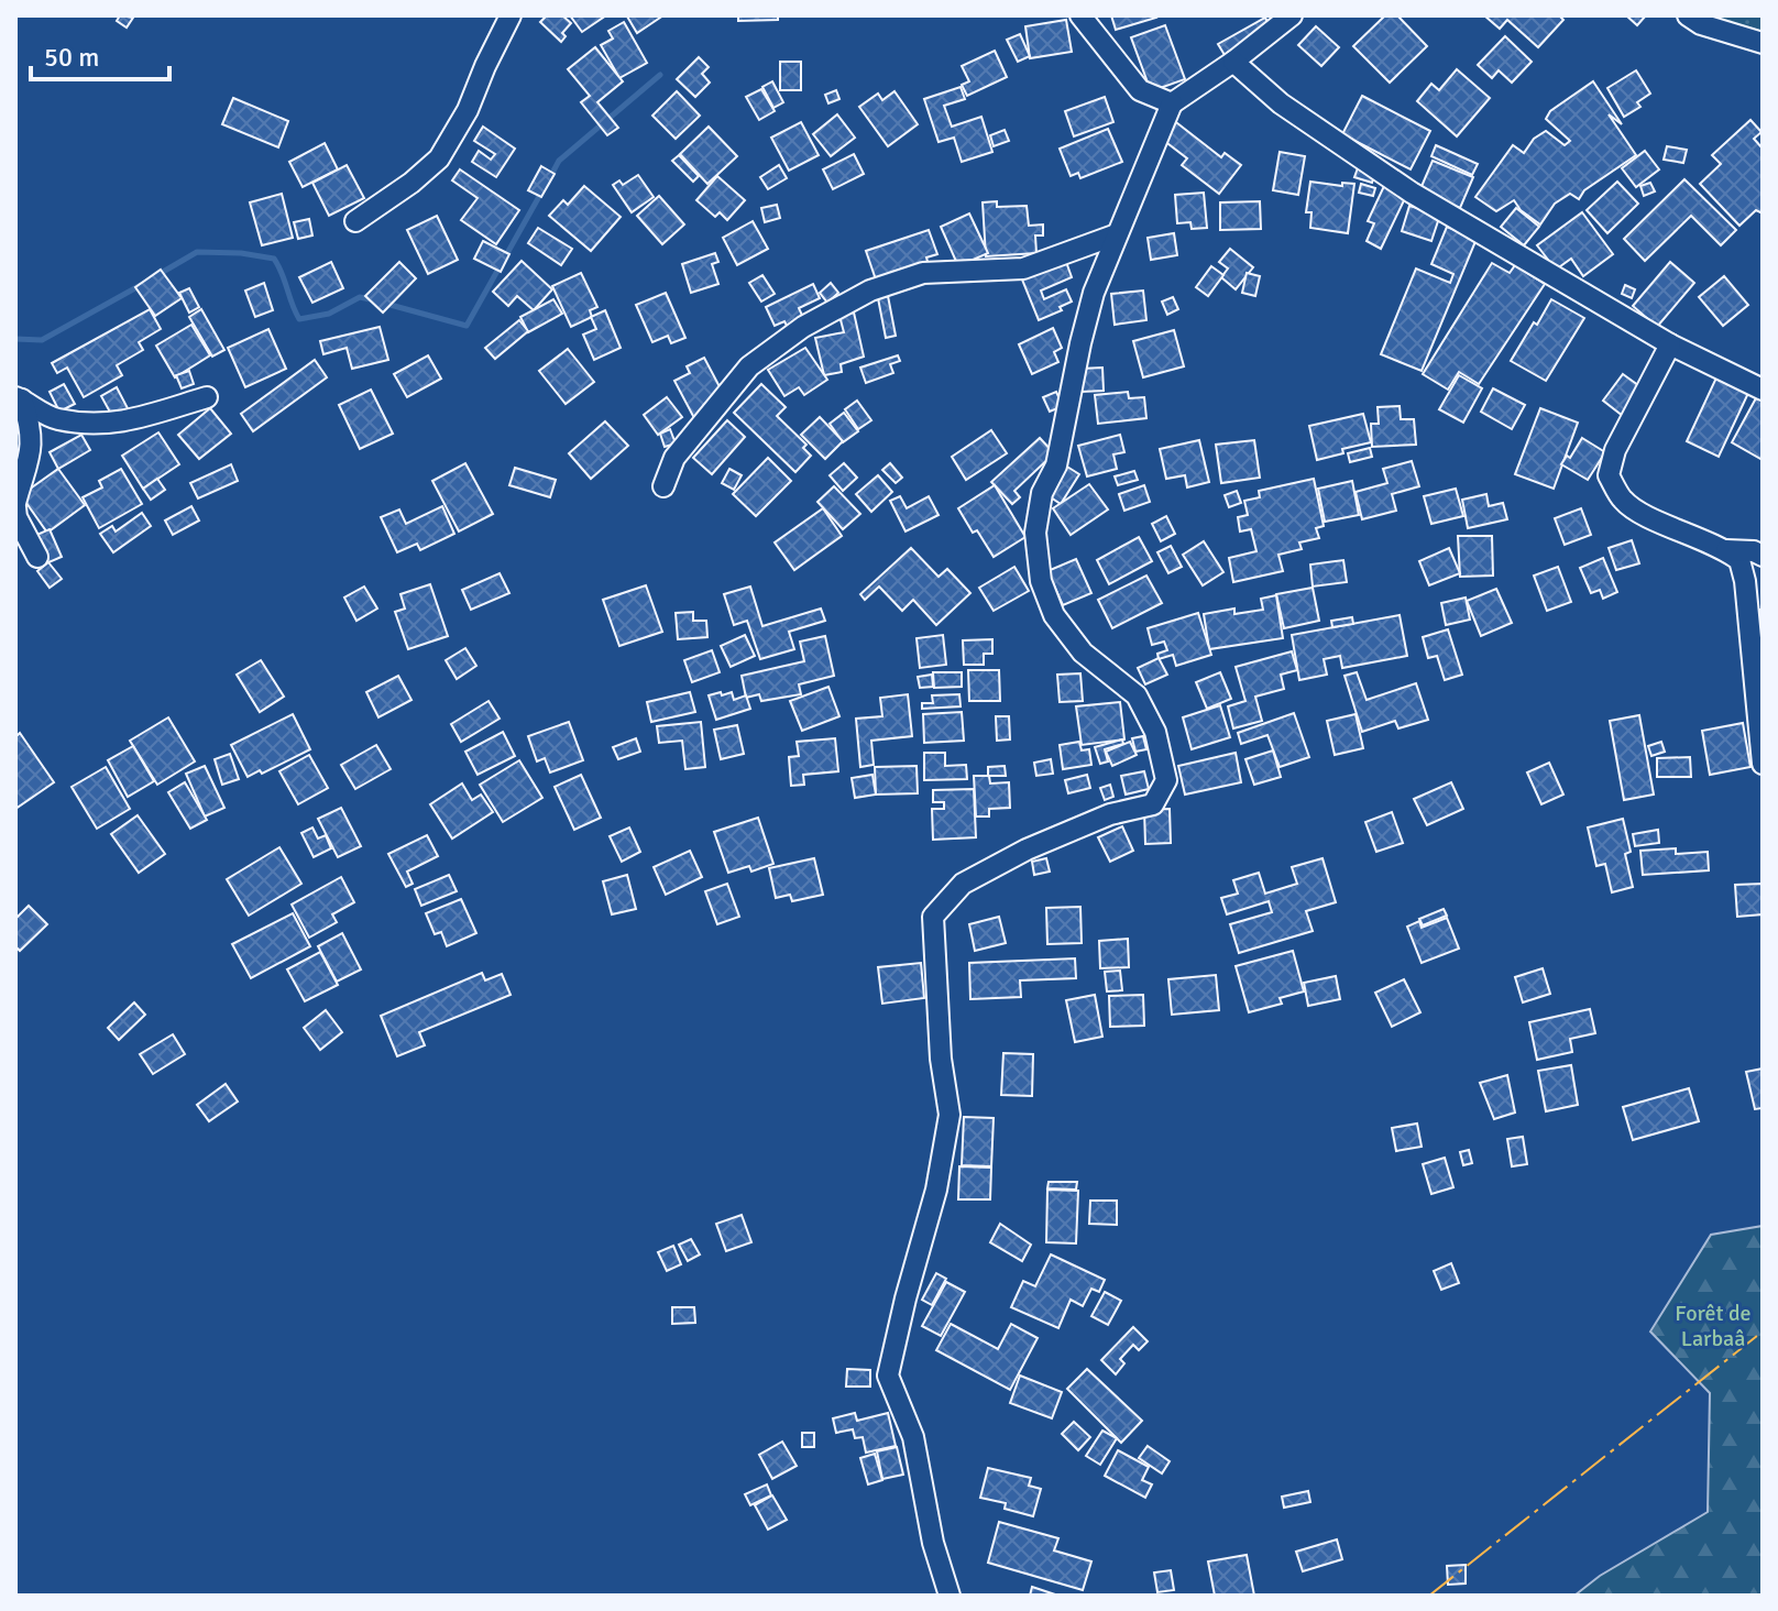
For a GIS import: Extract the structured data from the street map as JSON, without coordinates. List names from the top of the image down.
{
  "parks": ["Forêt de Larbaâ"],
  "scale_bar": "50 m"
}
